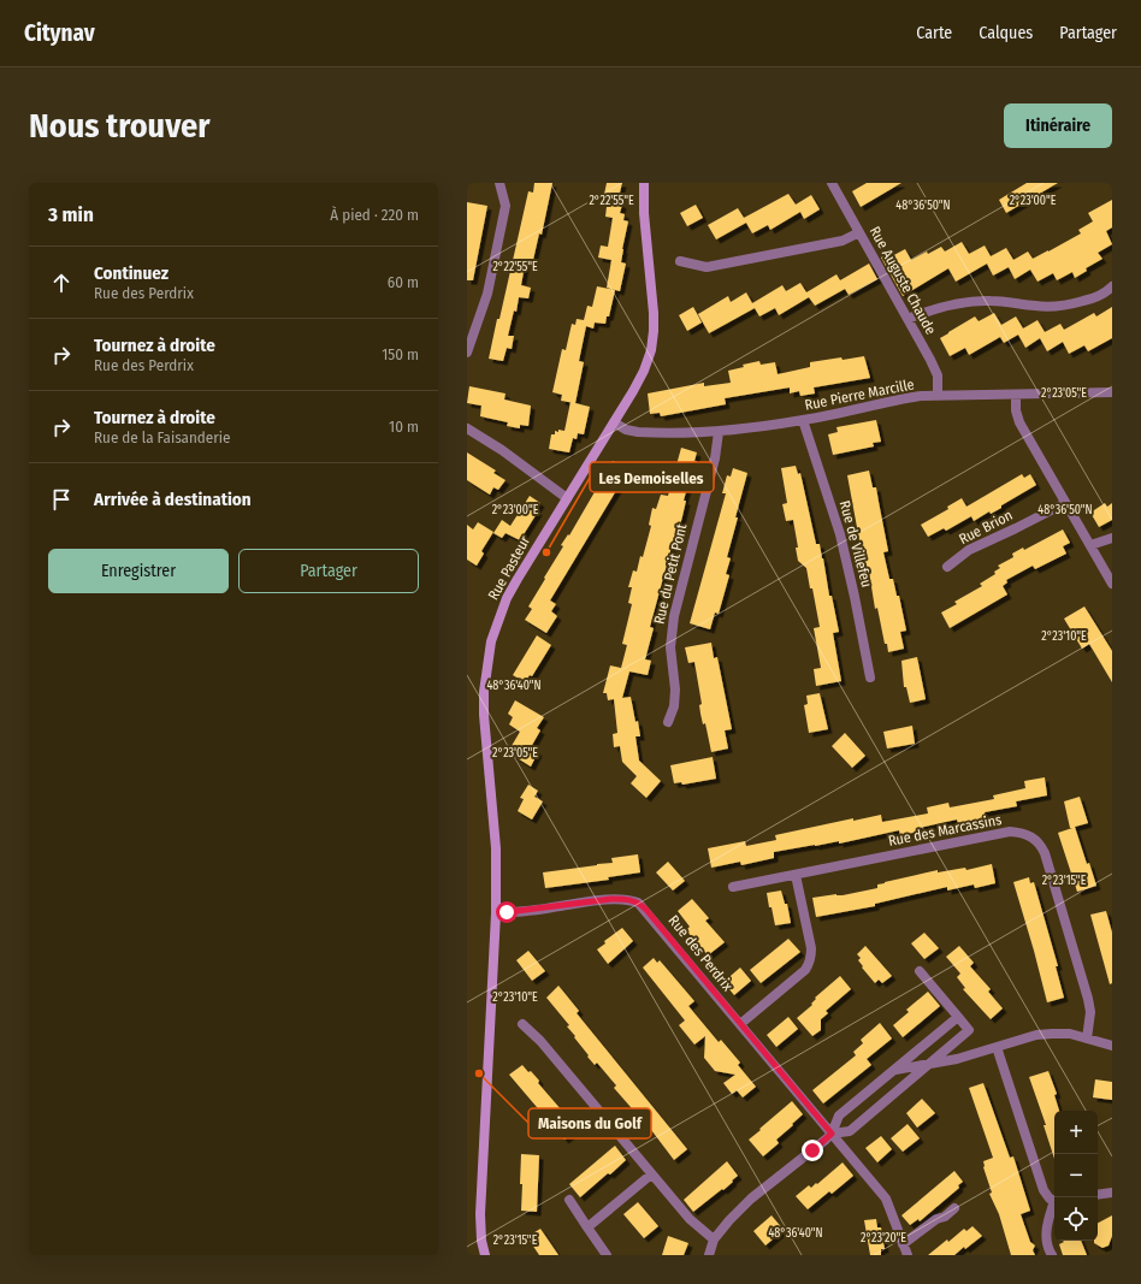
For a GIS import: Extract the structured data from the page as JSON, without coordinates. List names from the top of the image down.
{
  "streets": {
    "street": [
      "Rue Auguste Chaude",
      "Rue Pierre Marcille",
      "Rue Brion",
      "Rue de Villefeu",
      "Rue Pasteur",
      "Rue du Petit Pont",
      "Rue des Marcassins",
      "Rue des Perdrix"
    ]
  },
  "crossings": [
    ["Rue Auguste Chaude", "Rue Pierre Marcille"],
    ["Rue Pierre Marcille", "Rue de Villefeu"],
    ["Rue Pierre Marcille", "Rue Pasteur"],
    ["Rue Pierre Marcille", "Rue du Petit Pont"],
    ["Rue Pasteur", "Rue des Perdrix"]
  ],
  "places": ["Les Demoiselles", "Maisons du Golf"],
  "page": {
    "header": "Citynav",
    "nav": ["Carte", "Calques", "Partager"],
    "buttons": [
      "Itinéraire",
      ["Enregistrer", "Partager"]
    ],
    "title": "Nous trouver",
    "heading": ["3 min", "À pied · 220 m"],
    "list": [
      ["Continuez", "Rue des Perdrix", "60 m"],
      ["Tournez à droite", "Rue des Perdrix", "150 m"],
      ["Tournez à droite", "Rue de la Faisanderie", "10 m"],
      "Arrivée à destination"
    ],
    "map_buttons": ["+", "−"]
  },
  "coordinates": [
    "2°22'55\"E",
    "2°23'00\"E",
    "48°36'50\"N",
    "2°23'05\"E",
    "2°23'10\"E",
    "48°36'40\"N",
    "2°23'15\"E",
    "2°23'20\"E"
  ]
}
